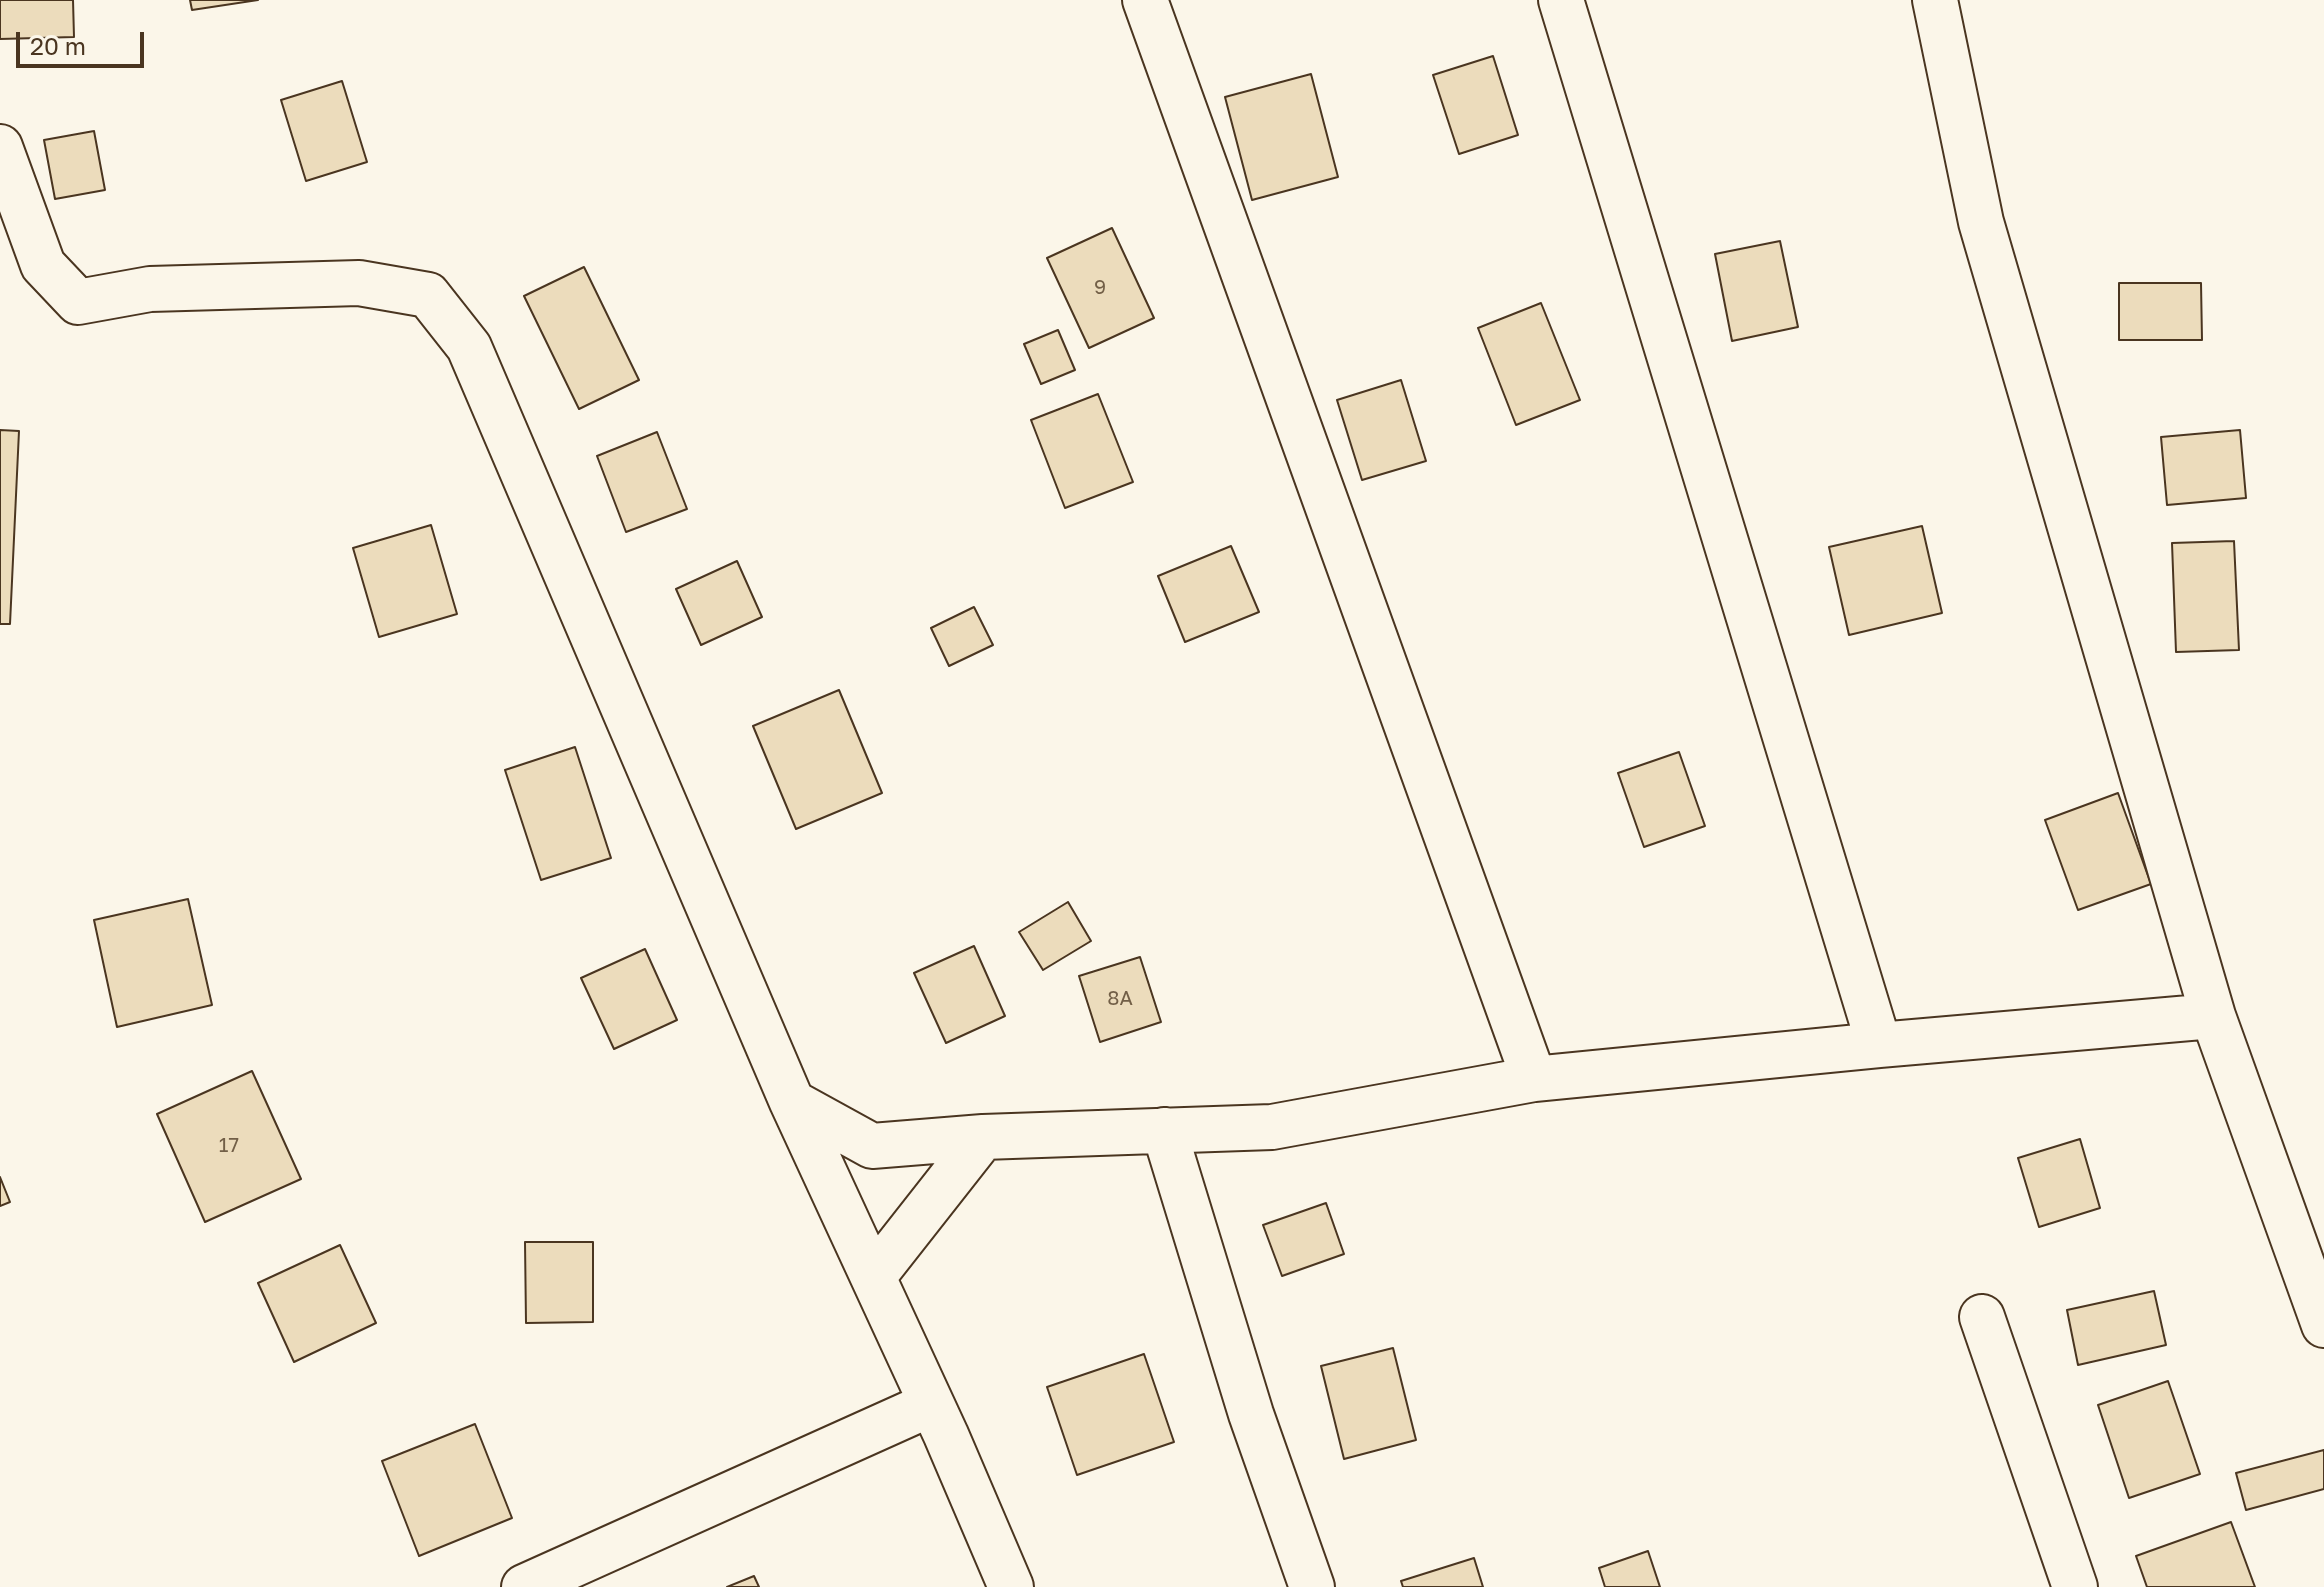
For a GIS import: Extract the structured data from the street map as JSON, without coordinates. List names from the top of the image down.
{
  "house_numbers": ["9", "8А", "17"],
  "scale_bar": "20 m"
}
